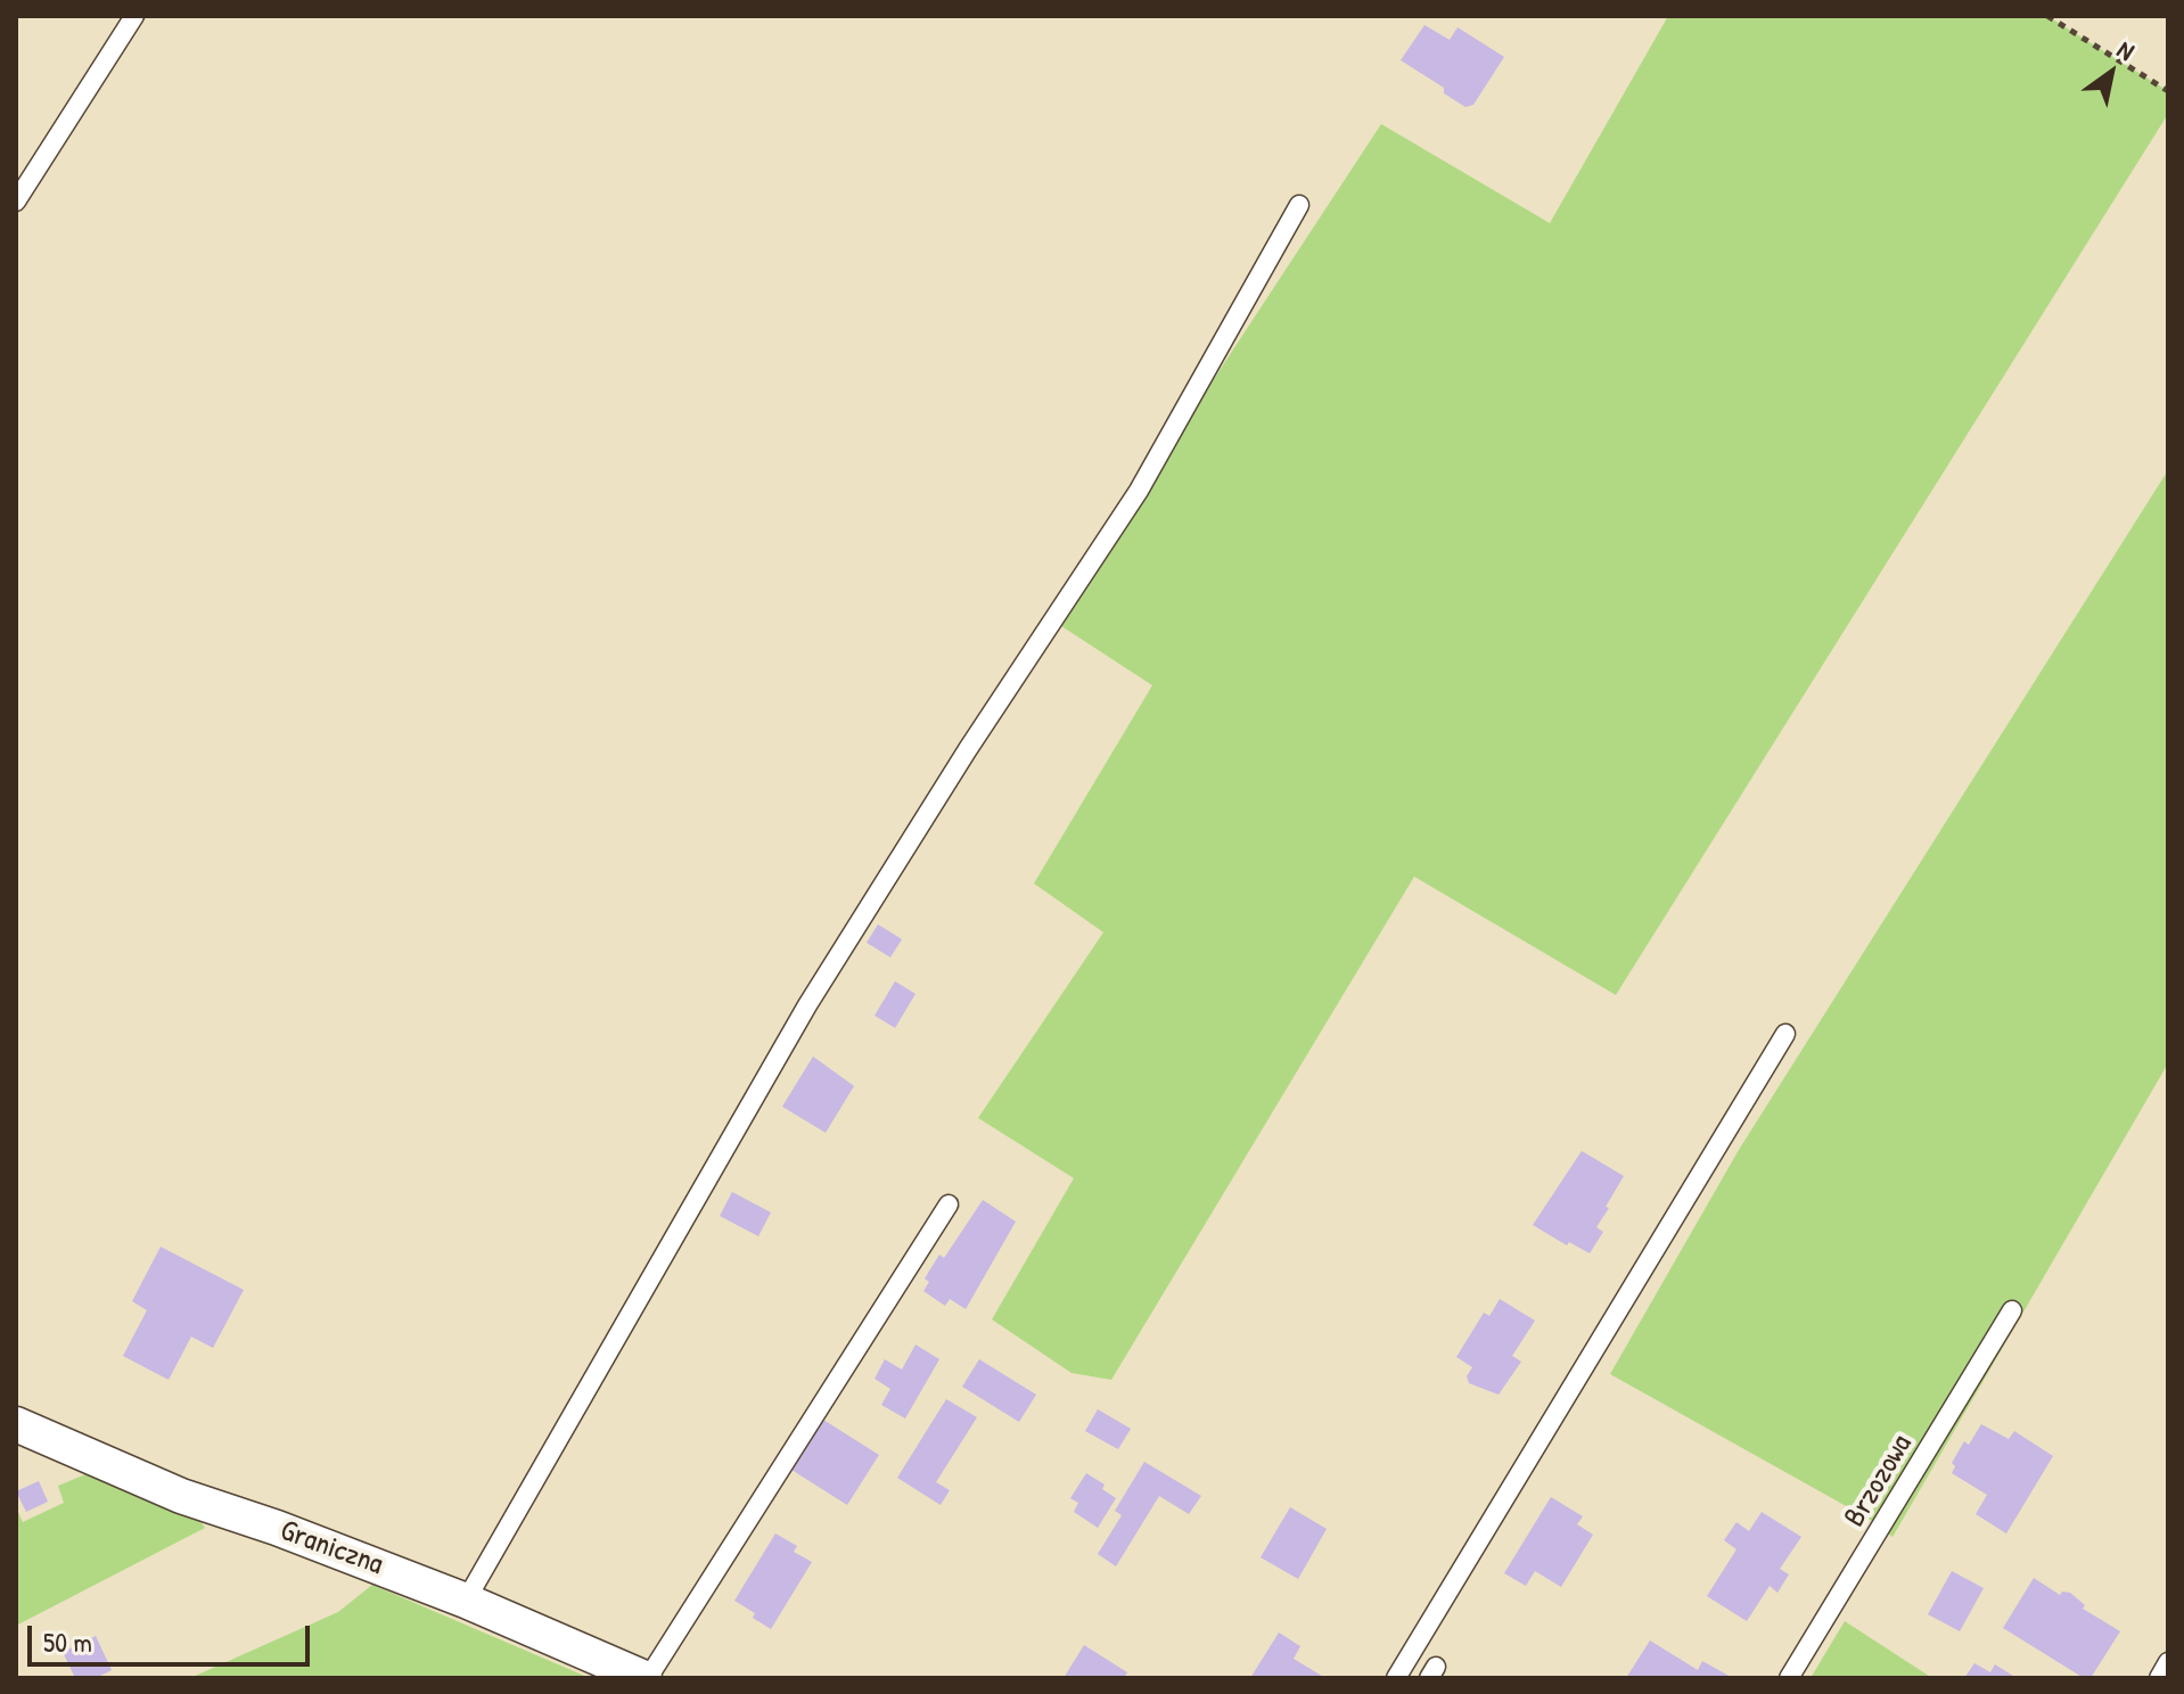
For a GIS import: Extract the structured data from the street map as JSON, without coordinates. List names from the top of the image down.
{
  "streets": {
    "street": ["Graniczna"],
    "lane": ["Brzozowa"]
  },
  "scale_bar": "50 m",
  "north": "top right"
}
